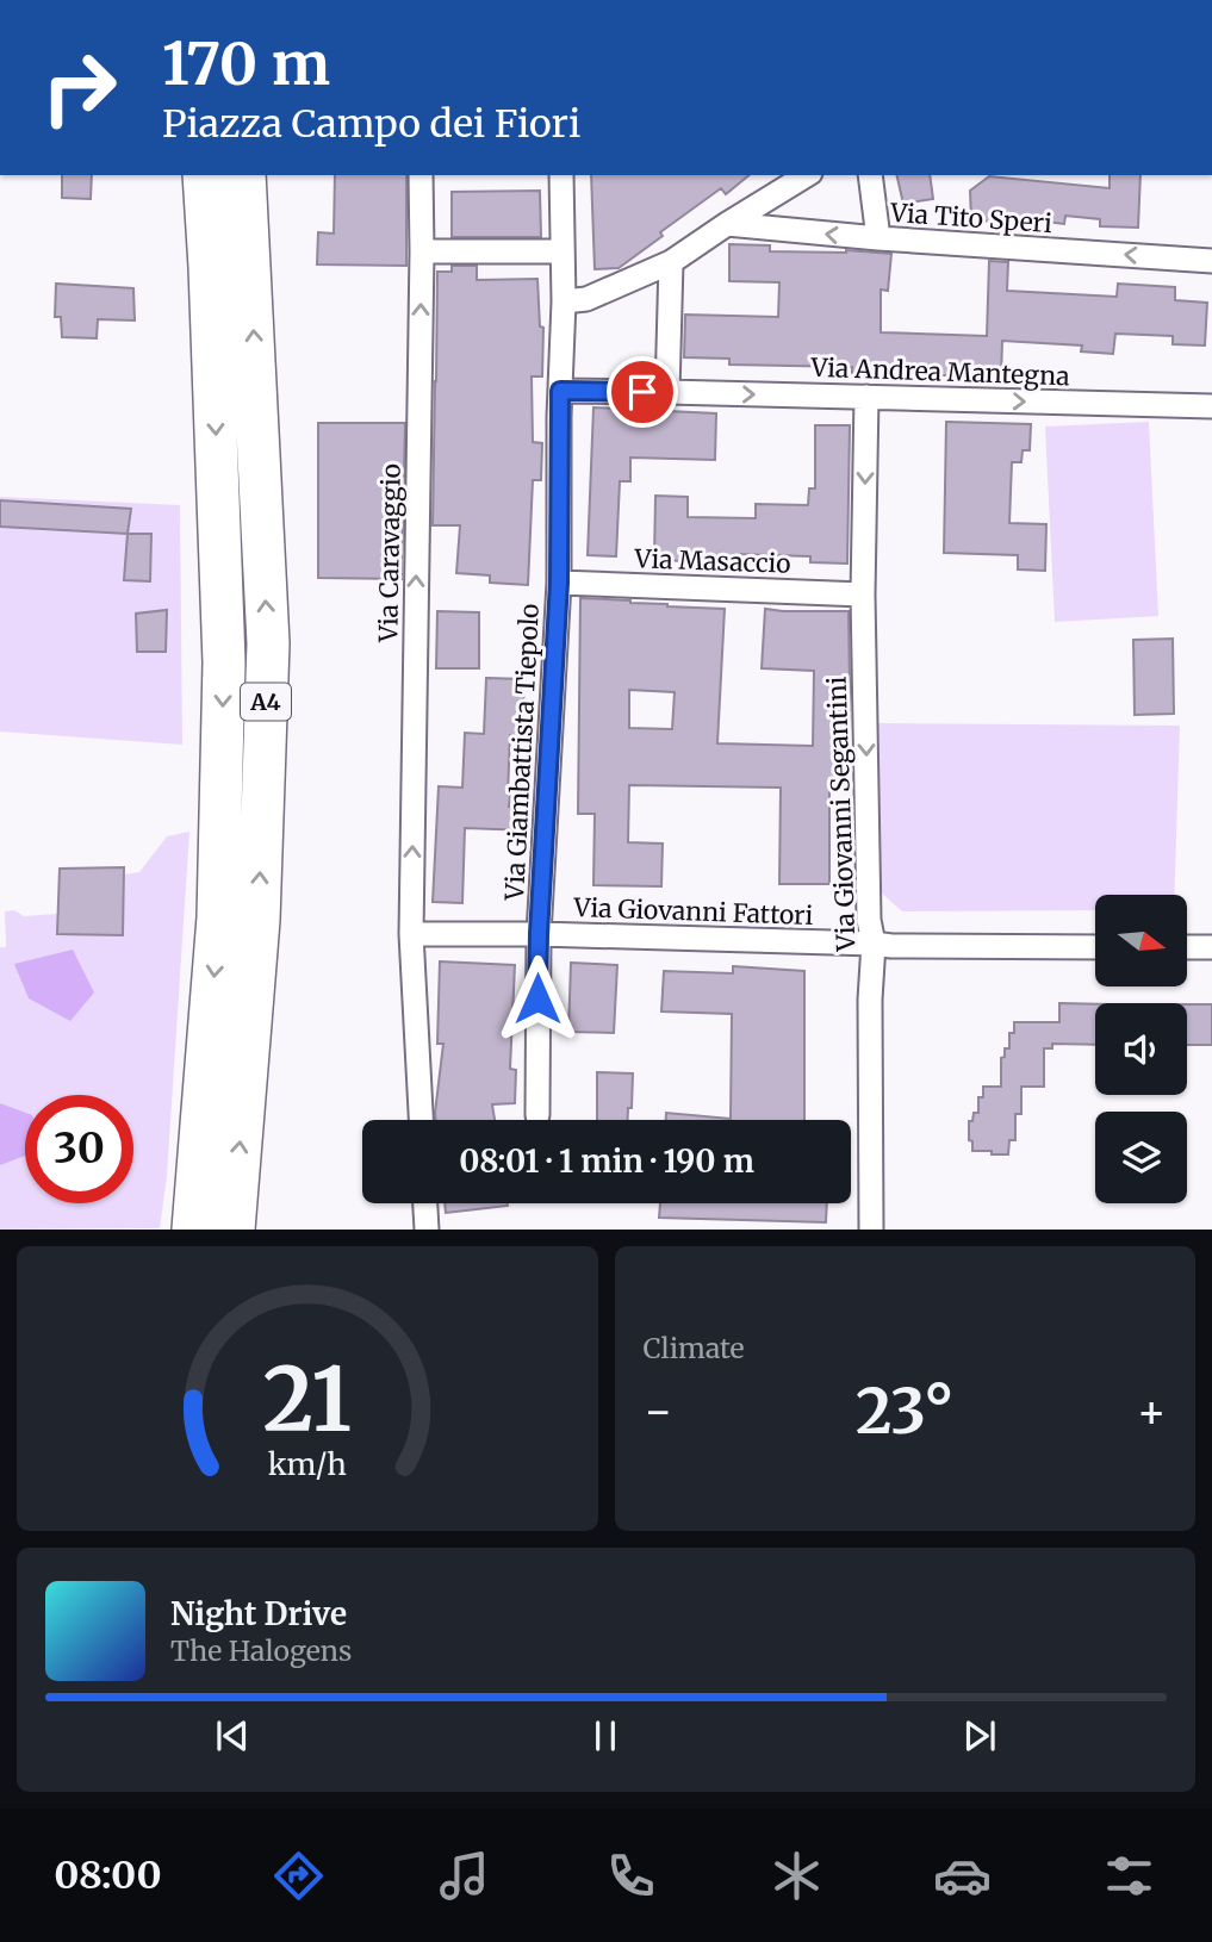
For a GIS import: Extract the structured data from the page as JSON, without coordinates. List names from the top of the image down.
{
  "streets": {
    "highway": ["A4"],
    "street": [
      "Via Tito Speri",
      "Via Andrea Mantegna",
      "Via Caravaggio",
      "Via Masaccio",
      "Via Giambattista Tiepolo",
      "Via Giovanni Segantini",
      "Via Giovanni Fattori"
    ]
  },
  "crossings": [
    ["Via Andrea Mantegna", "Via Giambattista Tiepolo"],
    ["Via Andrea Mantegna", "Via Giovanni Segantini"],
    ["Via Caravaggio", "Via Giovanni Fattori"],
    ["Via Masaccio", "Via Giambattista Tiepolo"],
    ["Via Masaccio", "Via Giovanni Segantini"],
    ["Via Giambattista Tiepolo", "Via Giovanni Fattori"],
    ["Via Giovanni Segantini", "Via Giovanni Fattori"]
  ],
  "one_way": [
    "Via Tito Speri",
    "Via Andrea Mantegna",
    "Via Caravaggio",
    "Via Giovanni Segantini"
  ],
  "north": "right",
  "page": {
    "turn": ["170 m", "Piazza Campo dei Fiori"],
    "limit": "30",
    "trip": "08:01 · 1 min · 190 m",
    "tile": "Climate",
    "heat": ["−", "23°", "+"],
    "song": ["Night Drive", "The Halogens"],
    "tabs": "08:00",
    "gauge": ["21", "km/h"]
  }
}
